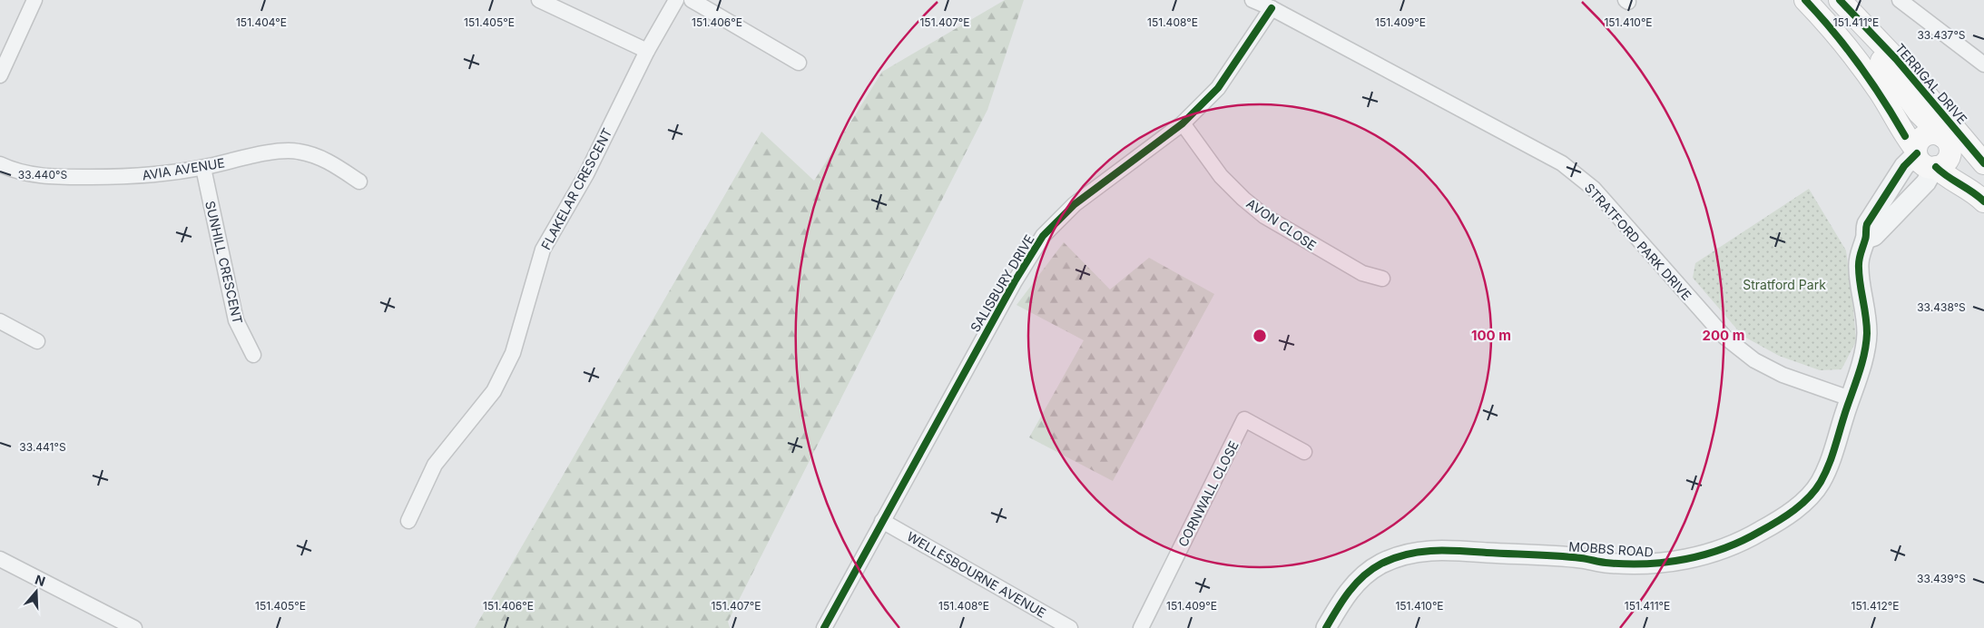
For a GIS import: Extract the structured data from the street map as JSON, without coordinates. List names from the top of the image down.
{
  "streets": {
    "main road": ["TERRIGAL DRIVE"],
    "street": [
      "AVIA AVENUE",
      "FLAKELAR CRESCENT",
      "AVON CLOSE",
      "STRATFORD PARK DRIVE",
      "SUNHILL CRESCENT",
      "SALISBURY DRIVE",
      "CORNWALL CLOSE",
      "MOBBS ROAD",
      "WELLESBOURNE AVENUE"
    ]
  },
  "crossings": [
    ["TERRIGAL DRIVE", "MOBBS ROAD"],
    ["AVIA AVENUE", "SUNHILL CRESCENT"],
    ["AVON CLOSE", "SALISBURY DRIVE"],
    ["STRATFORD PARK DRIVE", "SALISBURY DRIVE"],
    ["STRATFORD PARK DRIVE", "MOBBS ROAD"],
    ["SALISBURY DRIVE", "WELLESBOURNE AVENUE"]
  ],
  "parks": ["Stratford Park"],
  "north": "top",
  "coordinates": [
    "151.404°E",
    "151.405°E",
    "151.406°E",
    "151.408°E",
    "151.409°E",
    "151.410°E",
    "151.407°E",
    "151.411°E",
    "33.437°S",
    "33.440°S",
    "33.438°S",
    "33.441°S",
    "33.439°S",
    "151.412°E"
  ],
  "rings": ["100 m", "200 m"]
}
